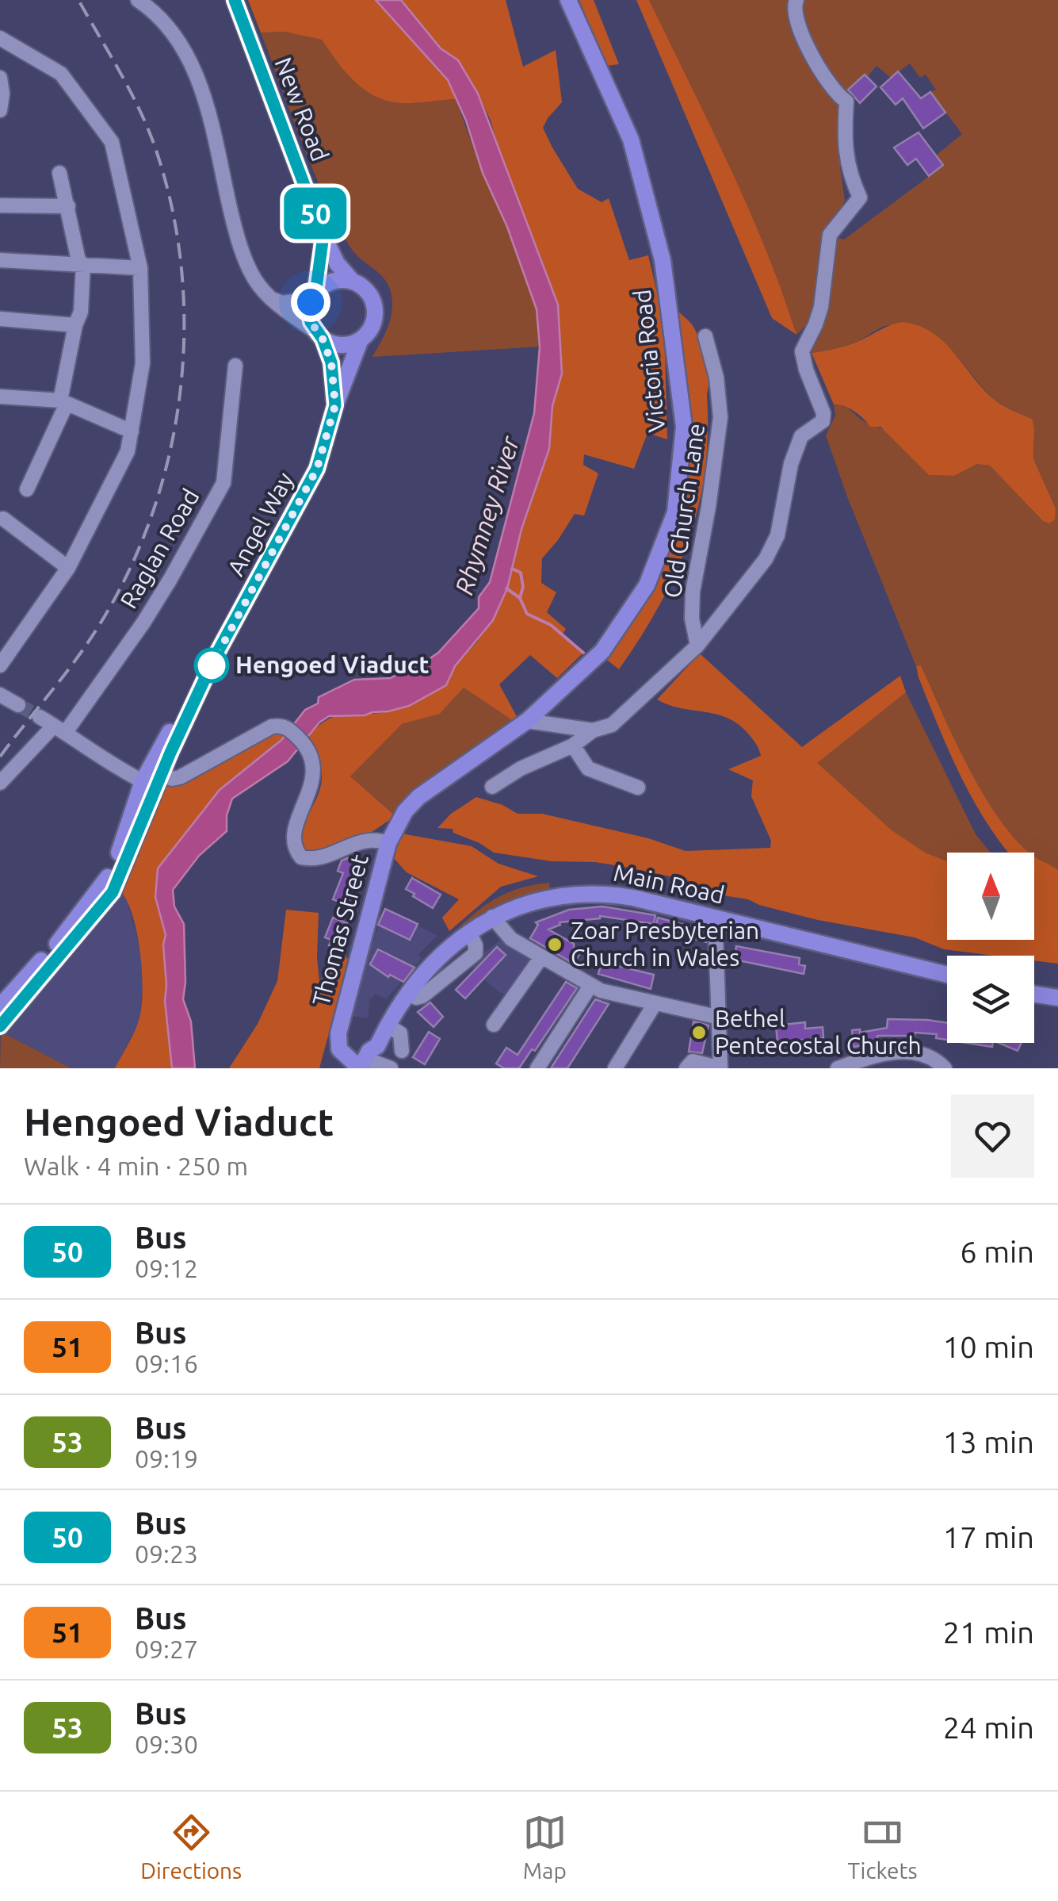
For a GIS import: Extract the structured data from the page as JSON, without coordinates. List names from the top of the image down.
{
  "streets": {
    "main road": [
      "New Road",
      "Victoria Road",
      "Angel Way",
      "Main Road",
      "Thomas Street"
    ],
    "street": ["Old Church Lane", "Raglan Road"]
  },
  "crossings": [
    ["New Road", "Angel Way"],
    ["Victoria Road", "Thomas Street"],
    ["Main Road", "Thomas Street"]
  ],
  "water": ["Rhymney River"],
  "places": ["Hengoed Viaduct", "Zoar Presbyterian Church in Wales", "Bethel Pentecostal Church"],
  "lines": ["bus line 50"],
  "north": "top",
  "page": {
    "on_map": "50",
    "heading": ["Hengoed Viaduct", "Walk · 4 min · 250 m"],
    "list": [
      {
        "mark": "50",
        "name": "Bus",
        "note": "09:12",
        "value": "6 min"
      },
      {
        "mark": "51",
        "name": "Bus",
        "note": "09:16",
        "value": "10 min"
      },
      {
        "mark": "53",
        "name": "Bus",
        "note": "09:19",
        "value": "13 min"
      },
      {
        "mark": "50",
        "name": "Bus",
        "note": "09:23",
        "value": "17 min"
      },
      {
        "mark": "51",
        "name": "Bus",
        "note": "09:27",
        "value": "21 min"
      },
      {
        "mark": "53",
        "name": "Bus",
        "note": "09:30",
        "value": "24 min"
      }
    ],
    "tabs": ["Directions", "Map", "Tickets"]
  }
}
